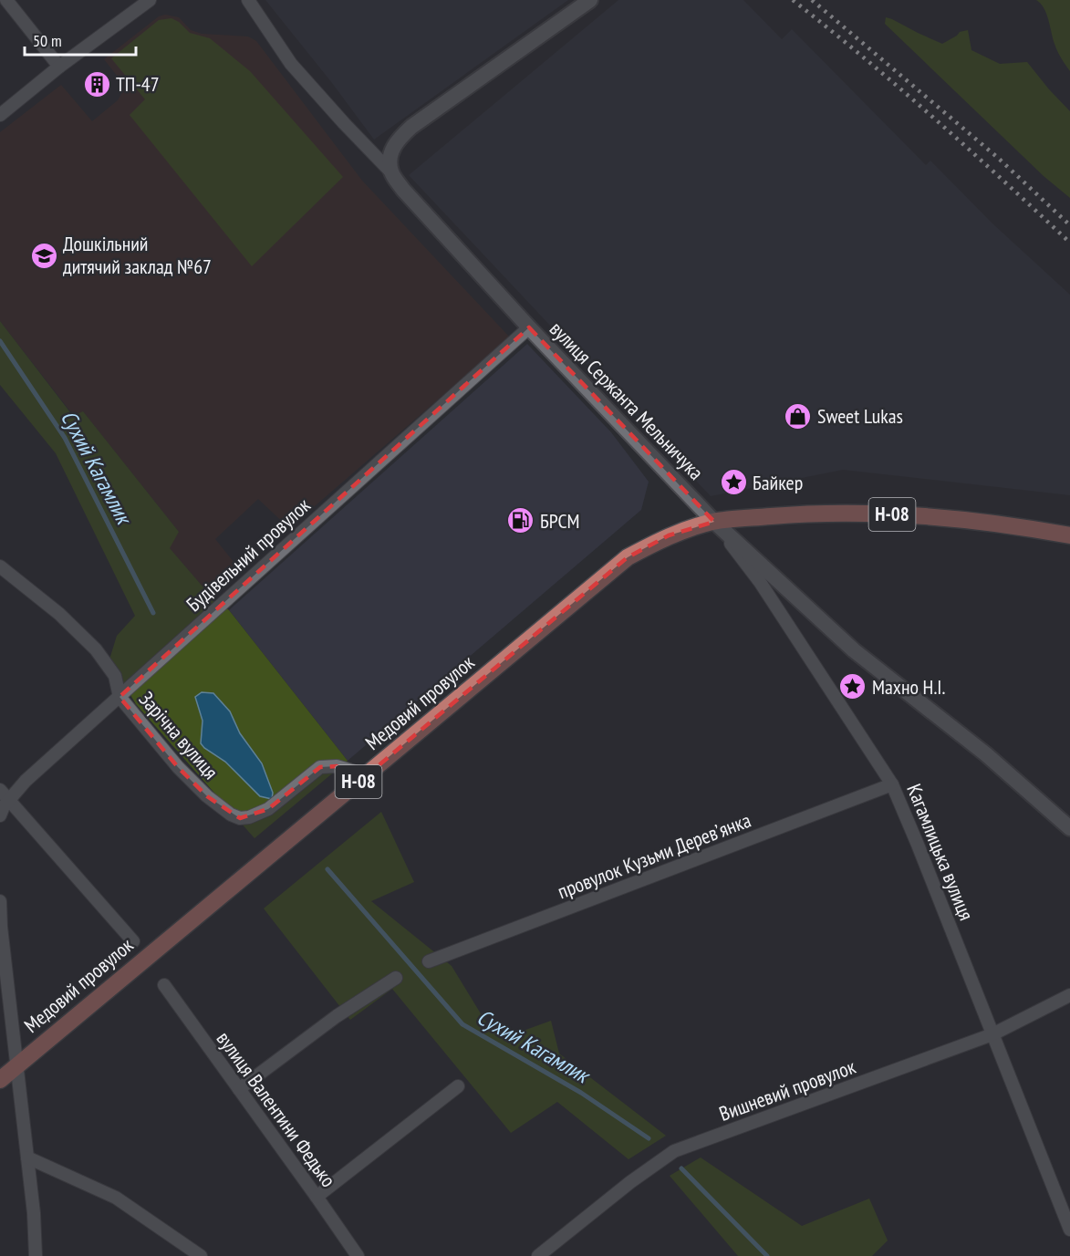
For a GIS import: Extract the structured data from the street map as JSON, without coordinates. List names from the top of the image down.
{
  "streets": {
    "main road": ["Н-08", "Медовий провулок"],
    "street": [
      "вулиця Сержанта Мельничука",
      "Будівельний провулок",
      "Зарічна вулиця",
      "Кагамлицька вулиця",
      "провулок Кузьми Деревʼянка",
      "Вишневий провулок",
      "вулиця Валентини Федько"
    ]
  },
  "crossings": [
    ["вулиця Сержанта Мельничука", "Н-08"],
    ["вулиця Сержанта Мельничука", "Будівельний провулок"],
    ["вулиця Сержанта Мельничука", "Медовий провулок"],
    ["вулиця Сержанта Мельничука", "Кагамлицька вулиця"],
    ["Н-08", "Медовий провулок"],
    ["Н-08", "Кагамлицька вулиця"],
    ["Будівельний провулок", "Зарічна вулиця"],
    ["Медовий провулок", "Зарічна вулиця"],
    ["Медовий провулок", "Кагамлицька вулиця"],
    ["Кагамлицька вулиця", "провулок Кузьми Деревʼянка"],
    ["Кагамлицька вулиця", "Вишневий провулок"]
  ],
  "water": ["Сухий Кагамлик"],
  "places": {
    "building": ["ТП-47"],
    "school or university": ["Дошкільний дитячий заклад №67"],
    "shop": ["Sweet Lukas"],
    "place": ["Байкер", "Махно Н.І."],
    "fuel station": ["БРСМ"]
  },
  "scale_bar": "50 m"
}
